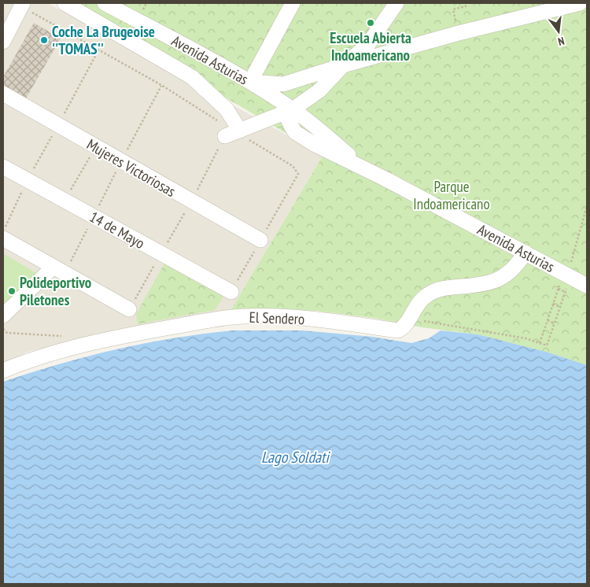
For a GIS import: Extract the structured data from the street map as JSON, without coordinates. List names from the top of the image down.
{
  "streets": {
    "street": [
      "Avenida Asturias",
      "Mujeres Victoriosas",
      "14 de Mayo",
      "El Sendero"
    ]
  },
  "crossings": [
    ["Avenida Asturias", "El Sendero"]
  ],
  "water": ["Lago Soldati"],
  "parks": ["Parque Indoamericano"],
  "places": ["Escuela Abierta Indoamericano", "Coche La Brugeoise ''TOMAS''", "Polideportivo Piletones"],
  "north": "bottom"
}
